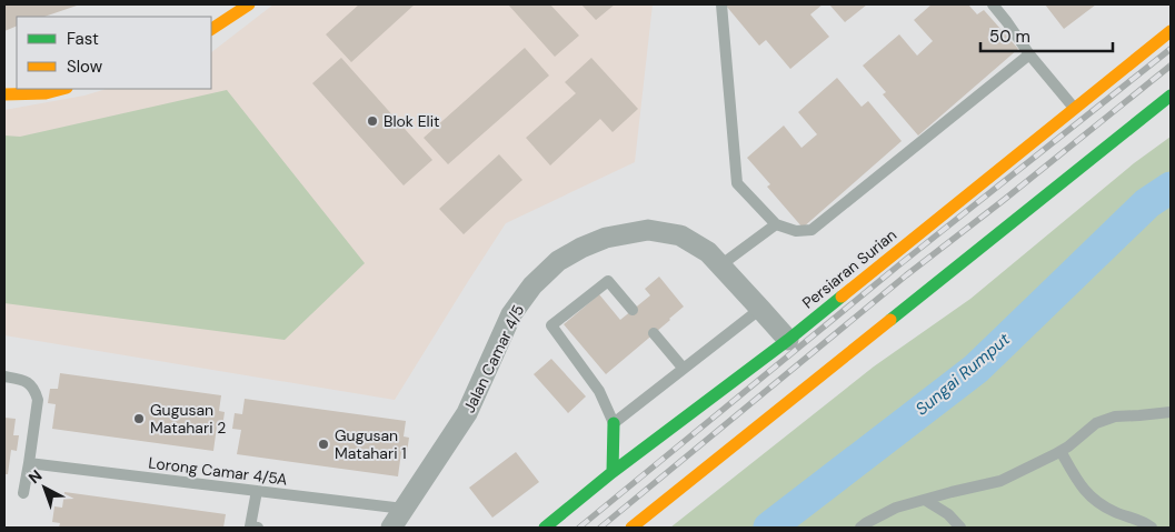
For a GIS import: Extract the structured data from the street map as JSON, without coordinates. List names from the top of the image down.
{
  "streets": {
    "main road": ["Persiaran Surian"],
    "street": ["Jalan Camar 4/5"],
    "lane": ["Lorong Camar 4/5A"]
  },
  "crossings": [
    ["Persiaran Surian", "Jalan Camar 4/5"],
    ["Jalan Camar 4/5", "Lorong Camar 4/5A"]
  ],
  "water": ["Sungai Rumput"],
  "places": ["Blok Elit", "Gugusan Matahari 2", "Gugusan Matahari 1"],
  "legend": ["Fast", "Slow"],
  "scale_bar": "50 m",
  "north": "top left"
}
